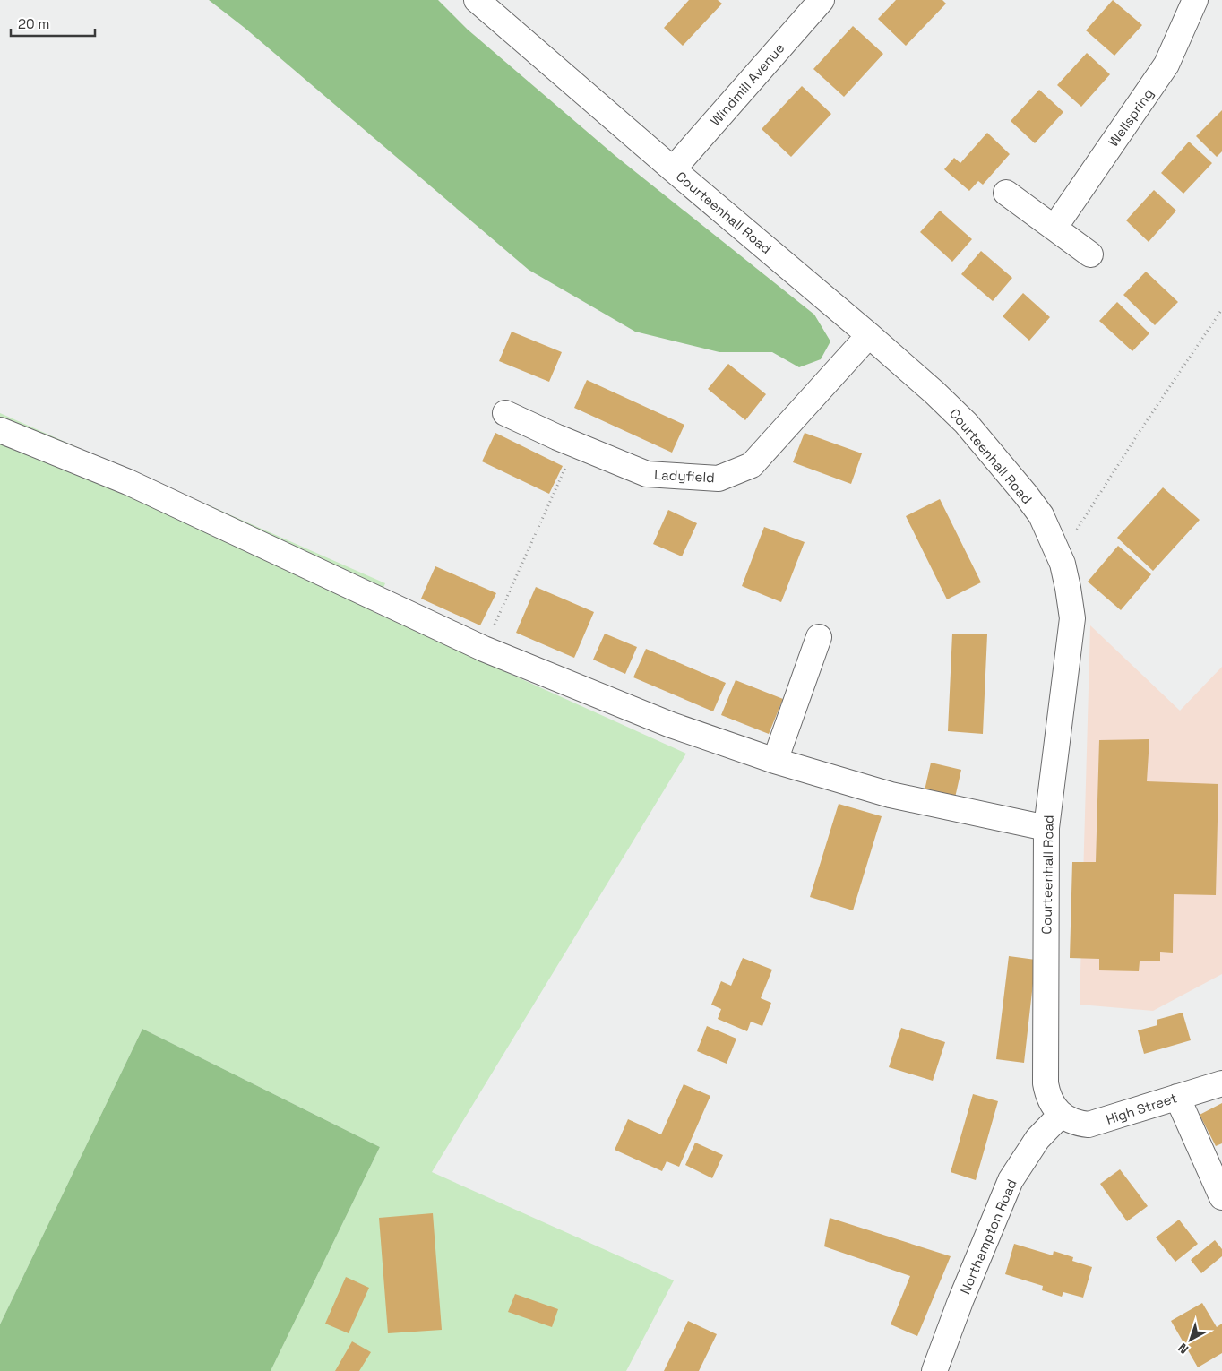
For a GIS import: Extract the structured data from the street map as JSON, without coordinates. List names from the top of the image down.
{
  "streets": {
    "street": [
      "Windmill Avenue",
      "Wellspring",
      "Courteenhall Road",
      "Ladyfield",
      "High Street",
      "Northampton Road"
    ]
  },
  "crossings": [
    ["Windmill Avenue", "Courteenhall Road"],
    ["Courteenhall Road", "Ladyfield"],
    ["Courteenhall Road", "High Street"],
    ["Courteenhall Road", "Northampton Road"],
    ["High Street", "Northampton Road"]
  ],
  "scale_bar": "20 m",
  "north": "bottom left"
}
